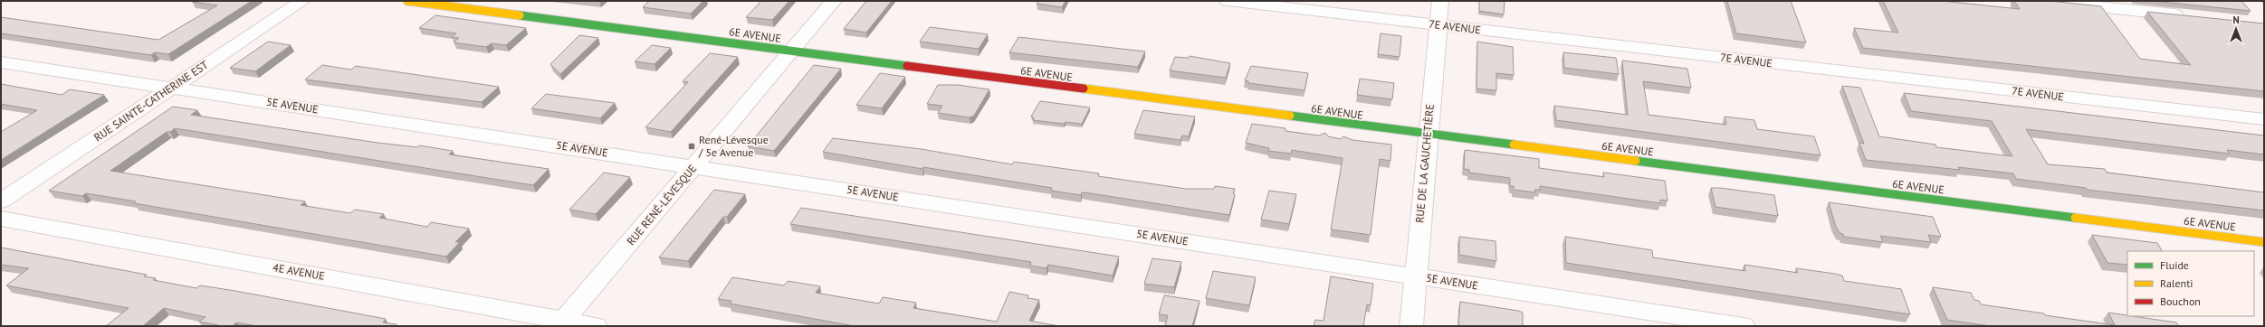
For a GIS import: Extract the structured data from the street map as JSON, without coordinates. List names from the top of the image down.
{
  "streets": {
    "street": [
      "7E AVENUE",
      "6E AVENUE",
      "RUE SAINTE-CATHERINE EST",
      "5E AVENUE",
      "RUE DE LA GAUCHETIÈRE",
      "RUE RENÉ-LÉVESQUE",
      "4E AVENUE"
    ]
  },
  "crossings": [
    ["7E AVENUE", "RUE DE LA GAUCHETIÈRE"],
    ["6E AVENUE", "RUE DE LA GAUCHETIÈRE"],
    ["6E AVENUE", "RUE RENÉ-LÉVESQUE"],
    ["RUE SAINTE-CATHERINE EST", "5E AVENUE"],
    ["5E AVENUE", "RUE DE LA GAUCHETIÈRE"],
    ["5E AVENUE", "RUE RENÉ-LÉVESQUE"],
    ["RUE RENÉ-LÉVESQUE", "4E AVENUE"]
  ],
  "places": {
    "transit": ["René-Lévesque / 5e Avenue"]
  },
  "legend": ["Fluide", "Ralenti", "Bouchon"],
  "north": "top"
}
